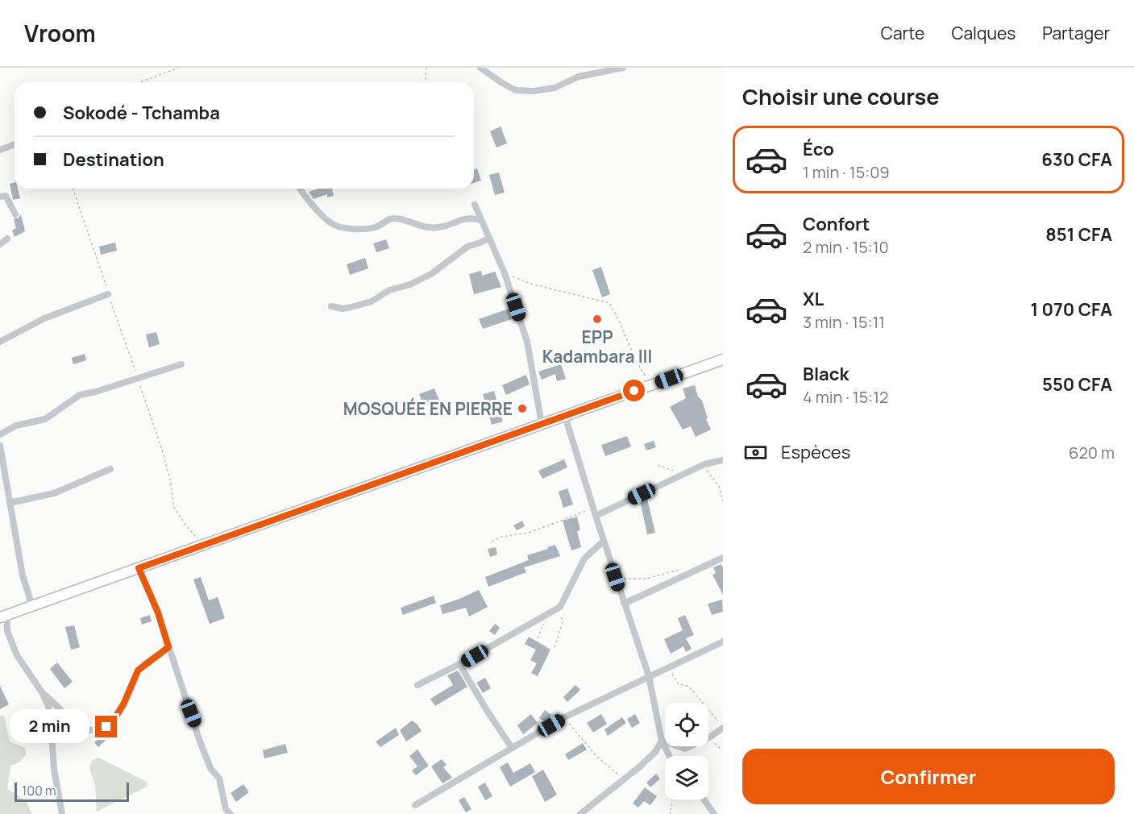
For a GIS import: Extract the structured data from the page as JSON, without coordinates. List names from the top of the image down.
{
  "places": ["EPP Kadambara III", "MOSQUÉE EN PIERRE"],
  "scale_bar": "100 m",
  "page": {
    "header": "Vroom",
    "nav": ["Carte", "Calques", "Partager"],
    "heading": "Choisir une course",
    "banner": ["Sokodé - Tchamba", "Destination"],
    "list": [
      {
        "name": "Éco",
        "note": "1 min · 15:09",
        "value": "630 CFA"
      },
      {
        "name": "Confort",
        "note": "2 min · 15:10",
        "value": "851 CFA"
      },
      {
        "name": "XL",
        "note": "3 min · 15:11",
        "value": "1 070 CFA"
      },
      {
        "name": "Black",
        "note": "4 min · 15:12",
        "value": "550 CFA"
      }
    ],
    "pay": ["Espèces", "620 m"],
    "bubble": "2 min",
    "buttons": "Confirmer",
    "scale": "100 m"
  }
}
